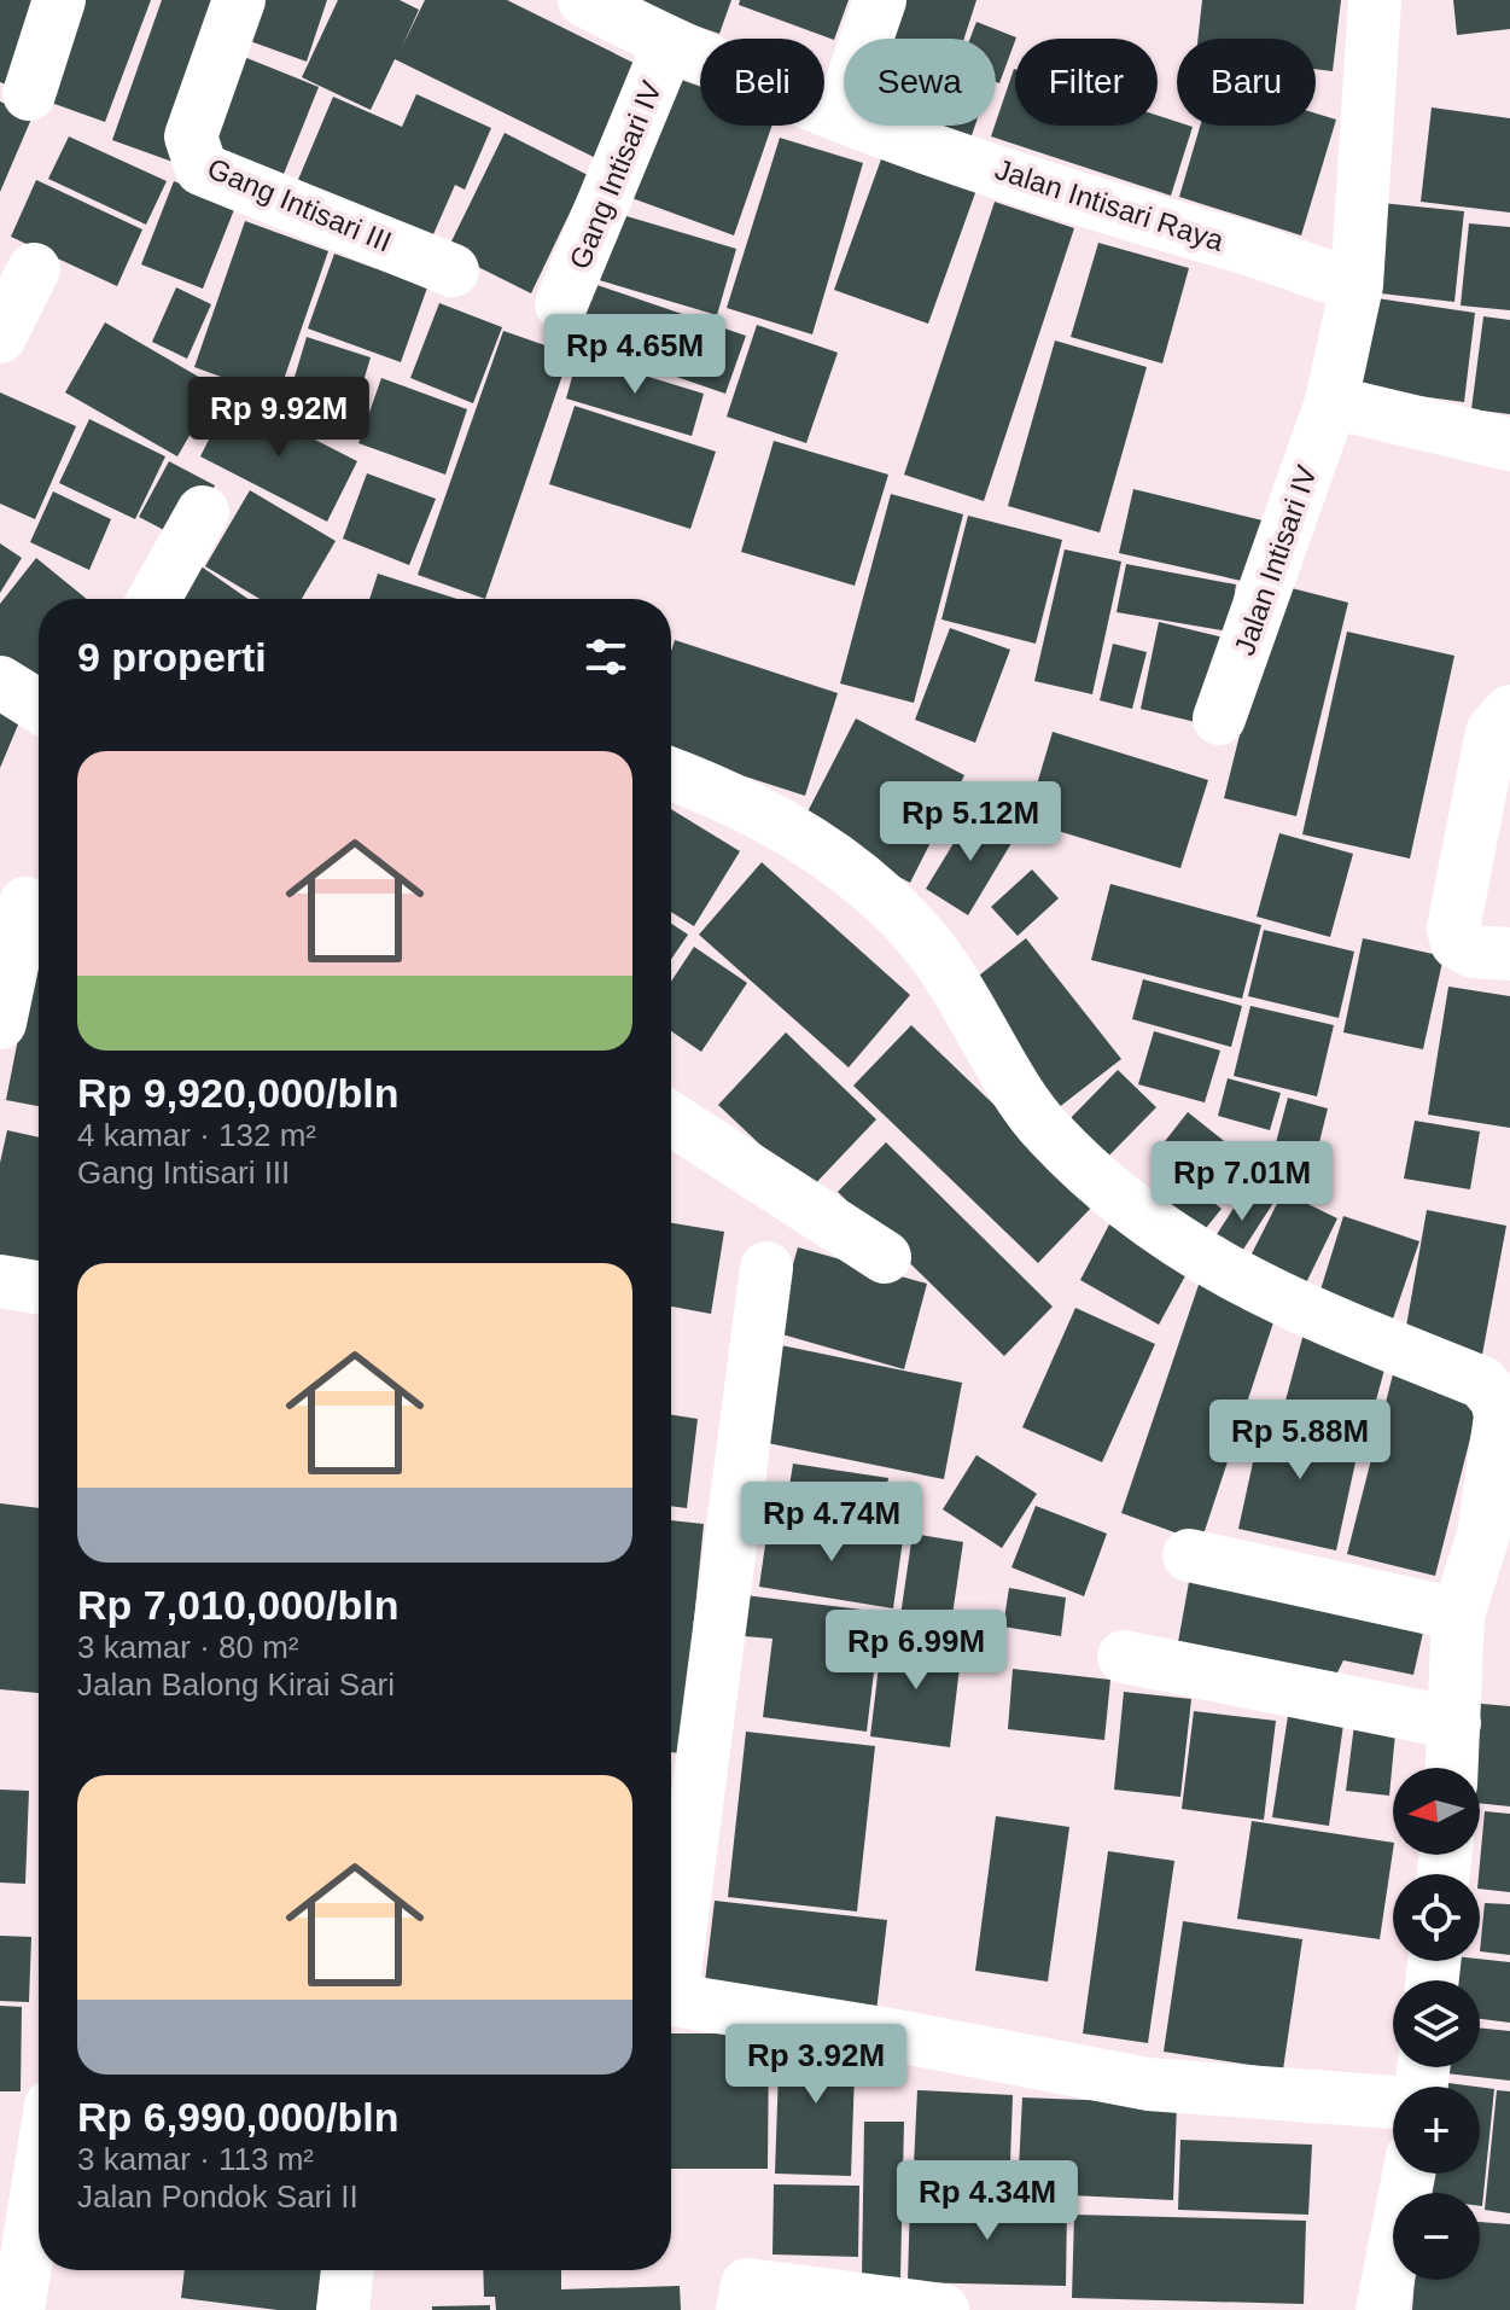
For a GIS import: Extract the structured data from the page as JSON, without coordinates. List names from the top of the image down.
{
  "streets": {
    "street": [
      "Gang Intisari IV",
      "Gang Intisari III",
      "Jalan Intisari Raya",
      "Jalan Intisari IV"
    ]
  },
  "crossings": [
    ["Gang Intisari IV", "Jalan Intisari Raya"]
  ],
  "north": "left",
  "page": {
    "chip": [
      "Beli",
      "Sewa",
      "Filter",
      "Baru"
    ],
    "price": [
      "Rp 4.65M",
      "Rp 9.92M",
      "Rp 5.12M",
      "Rp 7.01M",
      "Rp 5.88M",
      "Rp 4.74M",
      "Rp 6.99M",
      "Rp 3.92M",
      "Rp 4.34M"
    ],
    "heading": "9 properti",
    "list": [
      {
        "name": "Rp 9,920,000/bln",
        "note": "4 kamar · 132 m² · Gang Intisari III"
      },
      {
        "name": "Rp 7,010,000/bln",
        "note": "3 kamar · 80 m² · Jalan Balong Kirai Sari"
      },
      {
        "name": "Rp 6,990,000/bln",
        "note": "3 kamar · 113 m² · Jalan Pondok Sari II"
      }
    ],
    "map_buttons": ["+", "−"]
  }
}
